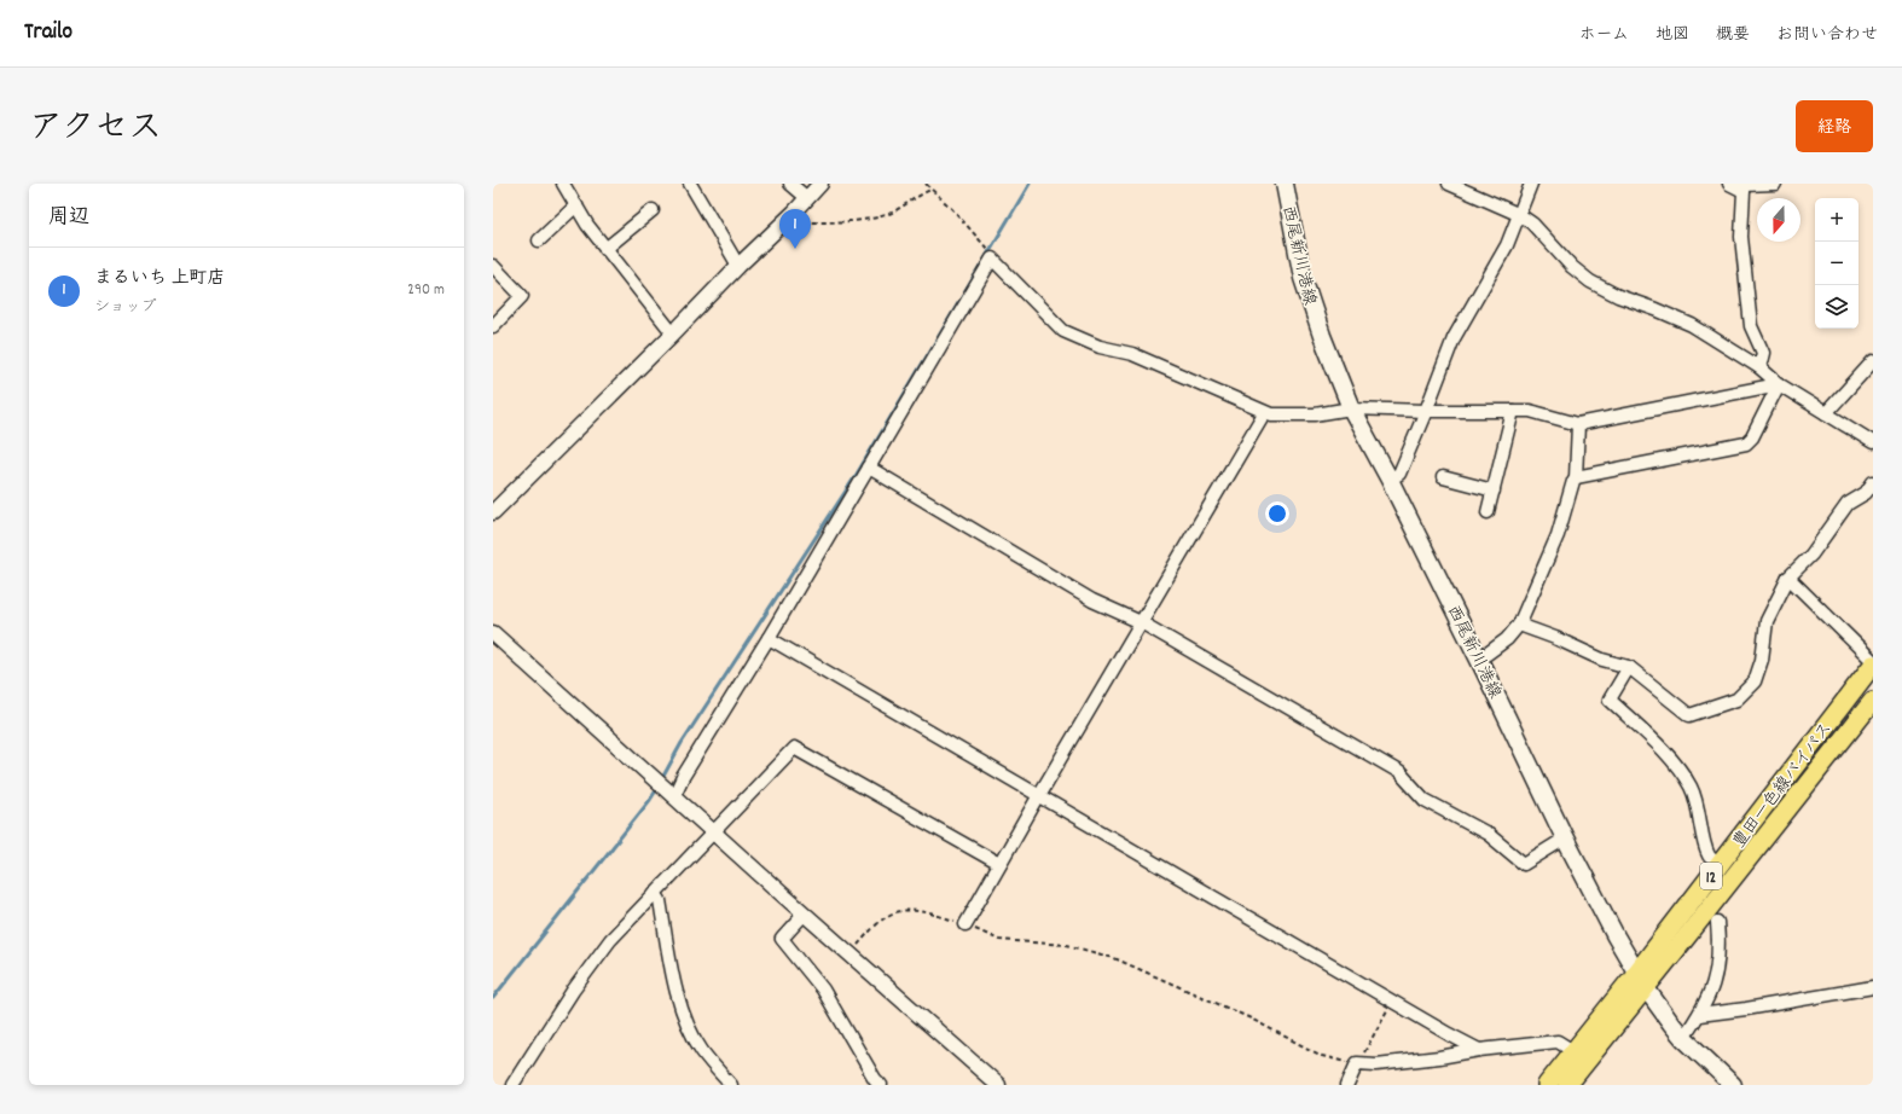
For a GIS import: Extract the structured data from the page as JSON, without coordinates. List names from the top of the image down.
{
  "streets": {
    "main road": ["西尾新川港線", "豊田一色線バイパス", "12"]
  },
  "crossings": [
    ["西尾新川港線", "豊田一色線バイパス"]
  ],
  "north": "bottom",
  "page": {
    "header": "Trailo",
    "nav": [
      "ホーム",
      "地図",
      "概要",
      "お問い合わせ"
    ],
    "title": "アクセス",
    "buttons": "経路",
    "heading": "周辺",
    "map_buttons": ["+", "−"],
    "pins": "1",
    "list": [
      {
        "mark": "1",
        "name": "まるいち 上町店",
        "note": "ショップ",
        "value": "290 m"
      }
    ]
  }
}
